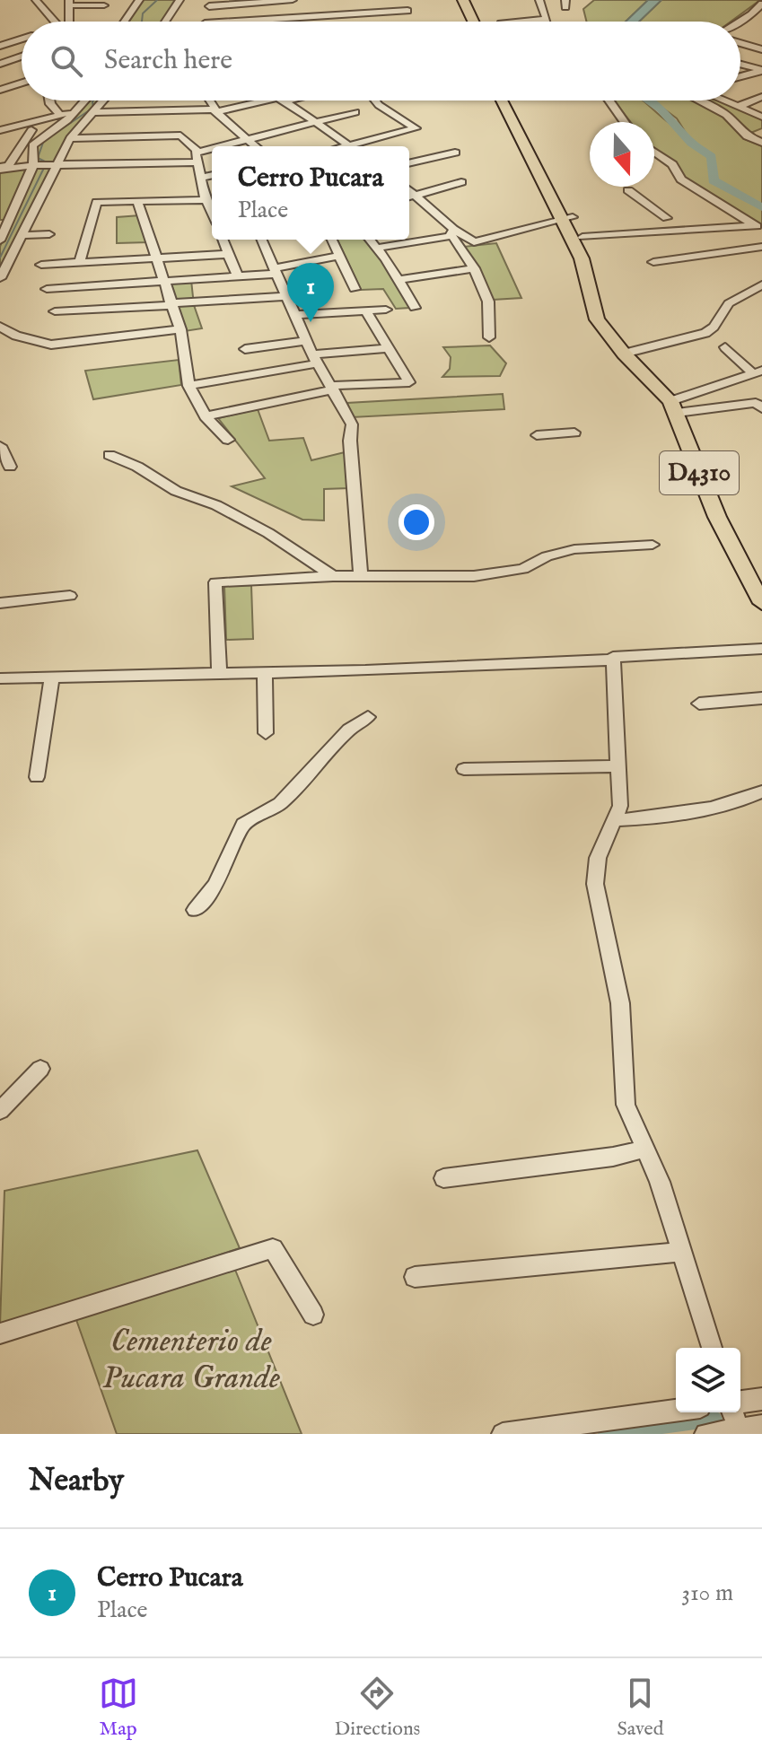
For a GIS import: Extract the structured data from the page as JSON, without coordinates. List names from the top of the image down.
{
  "streets": {
    "main road": ["D4310"]
  },
  "parks": ["Cementerio de Pucara Grande"],
  "north": "bottom",
  "page": {
    "search": "Search here",
    "popup": ["Cerro Pucara", "Place"],
    "pins": "1",
    "heading": "Nearby",
    "list": [
      {
        "mark": "1",
        "name": "Cerro Pucara",
        "note": "Place",
        "value": "310 m"
      }
    ],
    "nav": ["Map", "Directions", "Saved"]
  }
}
